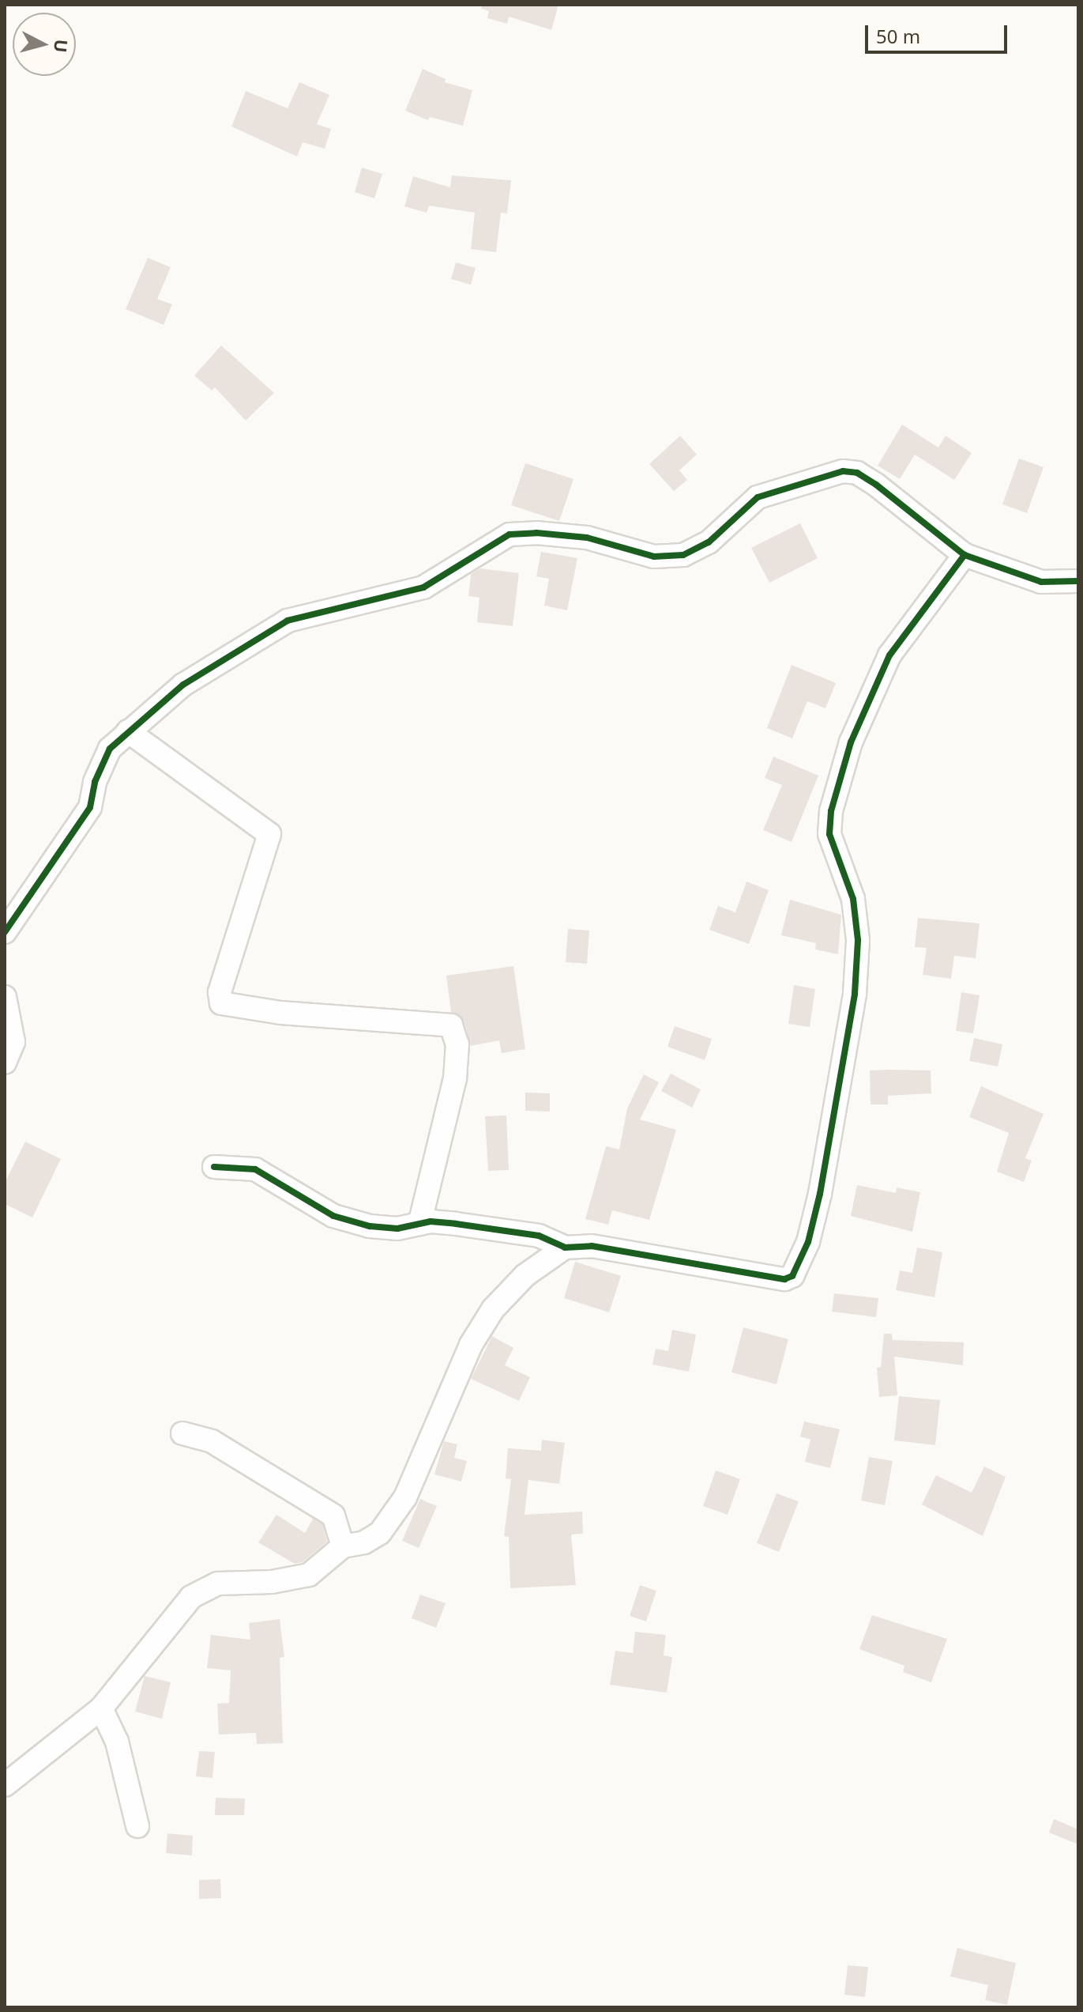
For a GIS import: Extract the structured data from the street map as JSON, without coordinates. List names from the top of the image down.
{
  "scale_bar": "50 m",
  "north": "right"
}
